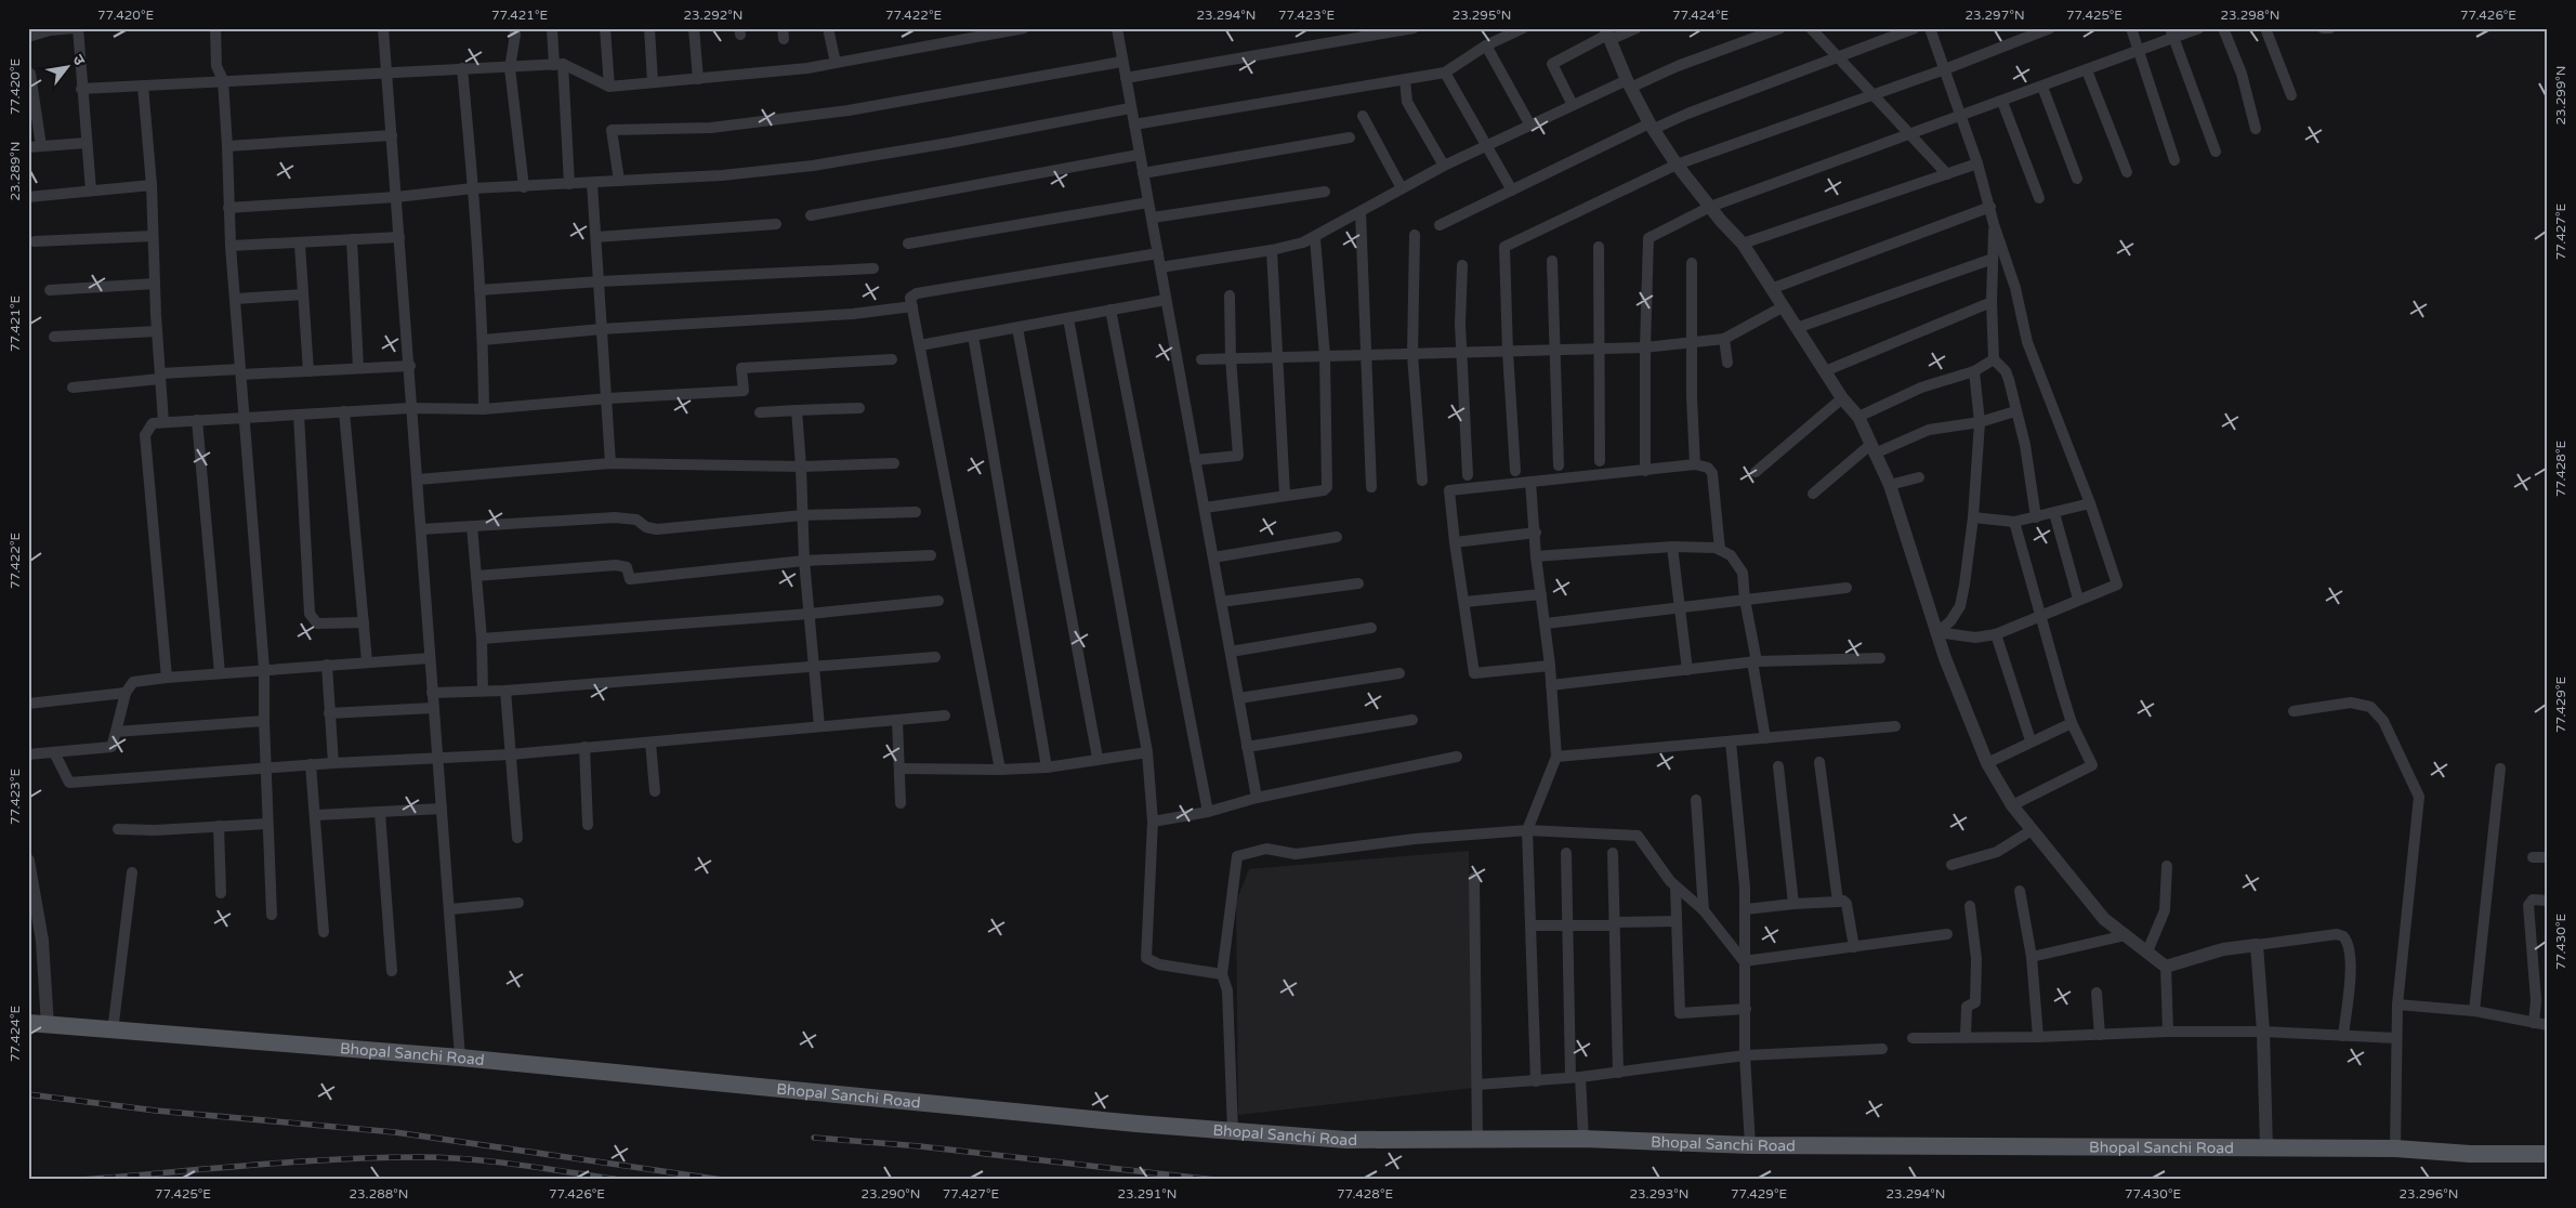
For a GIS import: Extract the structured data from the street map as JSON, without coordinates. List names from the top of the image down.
{
  "streets": {
    "main road": ["Bhopal Sanchi Road"]
  },
  "north": "top right",
  "coordinates": [
    "77.420°E",
    "77.421°E",
    "23.292°N",
    "77.422°E",
    "23.294°N",
    "77.423°E",
    "23.295°N",
    "77.424°E",
    "23.297°N",
    "77.425°E",
    "23.298°N",
    "77.426°E",
    "23.299°N",
    "23.289°N",
    "77.427°E",
    "77.428°E",
    "77.429°E",
    "77.430°E",
    "23.288°N",
    "23.290°N",
    "23.291°N",
    "23.293°N",
    "23.296°N"
  ]
}
